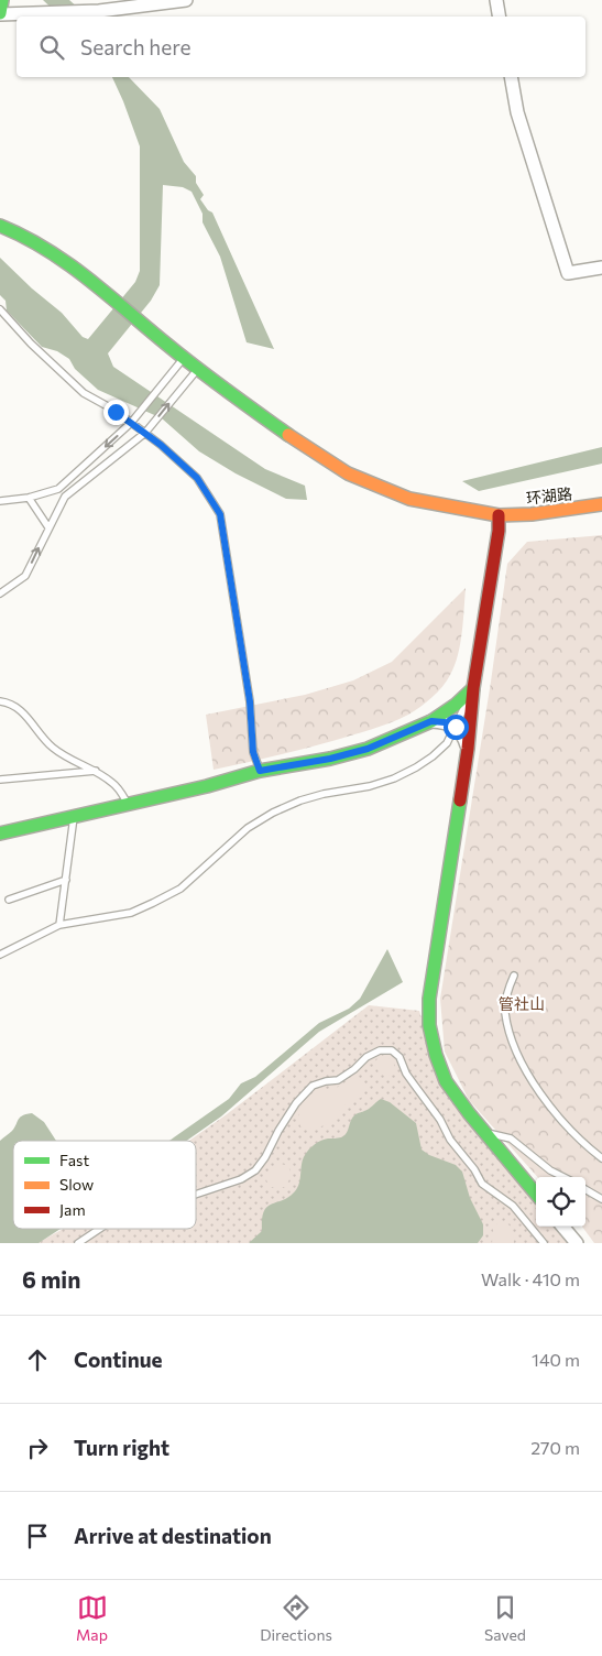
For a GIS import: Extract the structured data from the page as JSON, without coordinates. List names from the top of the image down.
{
  "streets": {
    "street": ["环湖路"]
  },
  "parks": ["管社山"],
  "legend": ["Fast", "Slow", "Jam"],
  "page": {
    "search": "Search here",
    "heading": ["6 min", "Walk · 410 m"],
    "list": [
      ["Continue", "140 m"],
      ["Turn right", "270 m"],
      "Arrive at destination"
    ],
    "nav": ["Map", "Directions", "Saved"]
  }
}
